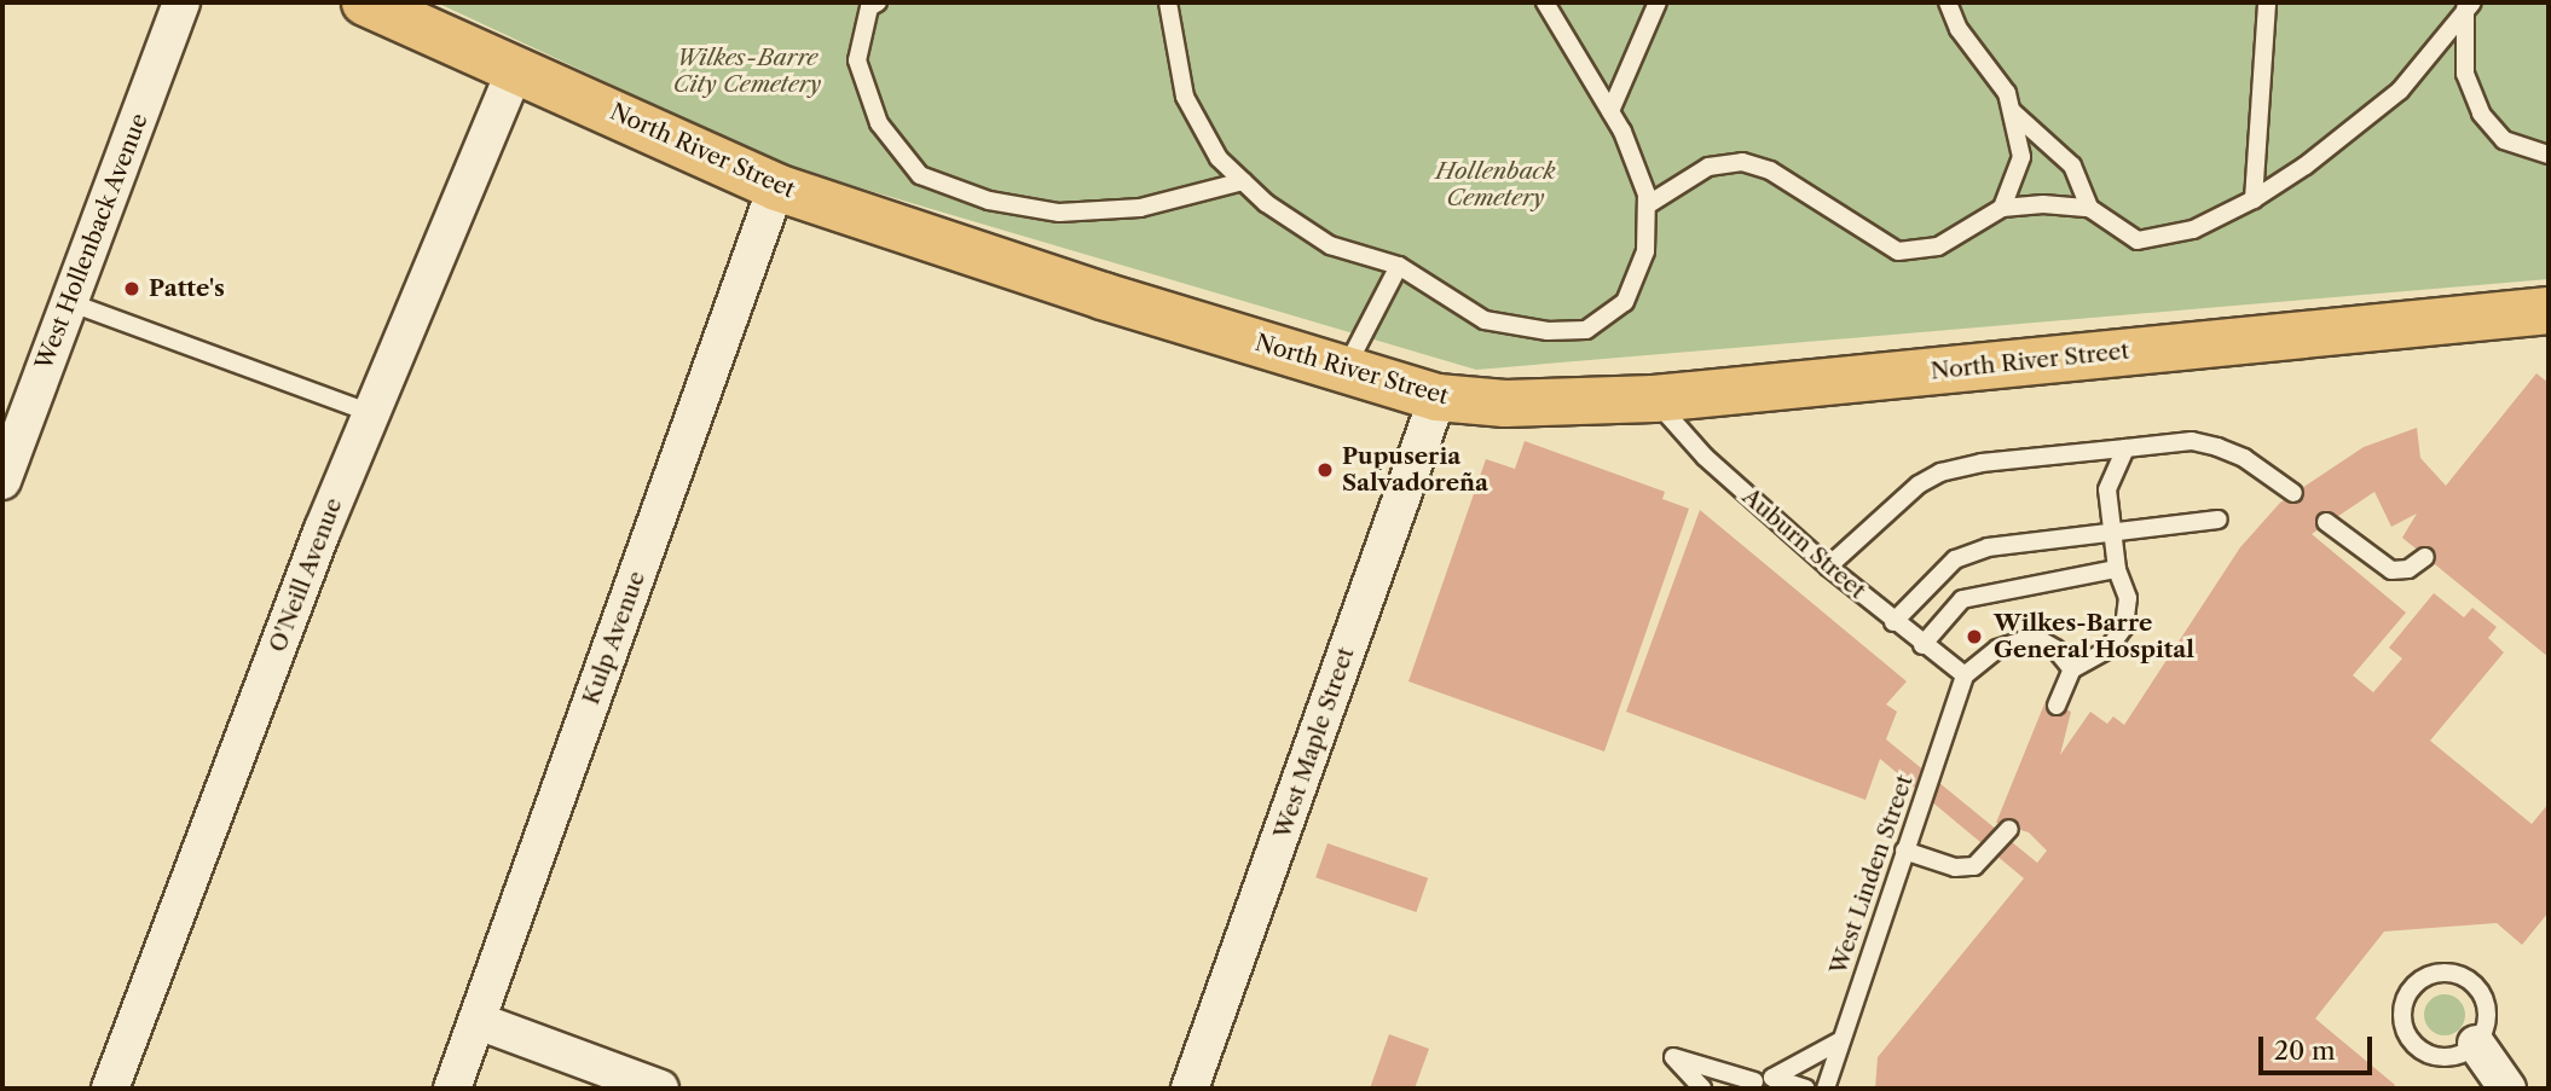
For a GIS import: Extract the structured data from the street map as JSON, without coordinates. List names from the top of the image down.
{
  "streets": {
    "main road": ["North River Street"],
    "street": [
      "West Hollenback Avenue",
      "O'Neill Avenue",
      "Kulp Avenue",
      "West Maple Street"
    ],
    "lane": ["Auburn Street", "West Linden Street"]
  },
  "crossings": [
    ["North River Street", "Auburn Street"],
    ["North River Street", "O'Neill Avenue"],
    ["North River Street", "Kulp Avenue"],
    ["North River Street", "West Maple Street"],
    ["Auburn Street", "West Linden Street"]
  ],
  "parks": ["Wilkes-Barre City Cemetery", "Hollenback Cemetery"],
  "places": ["Patte's", "Pupuseria Salvadoreña", "Wilkes-Barre General Hospital"],
  "scale_bar": "20 m"
}
